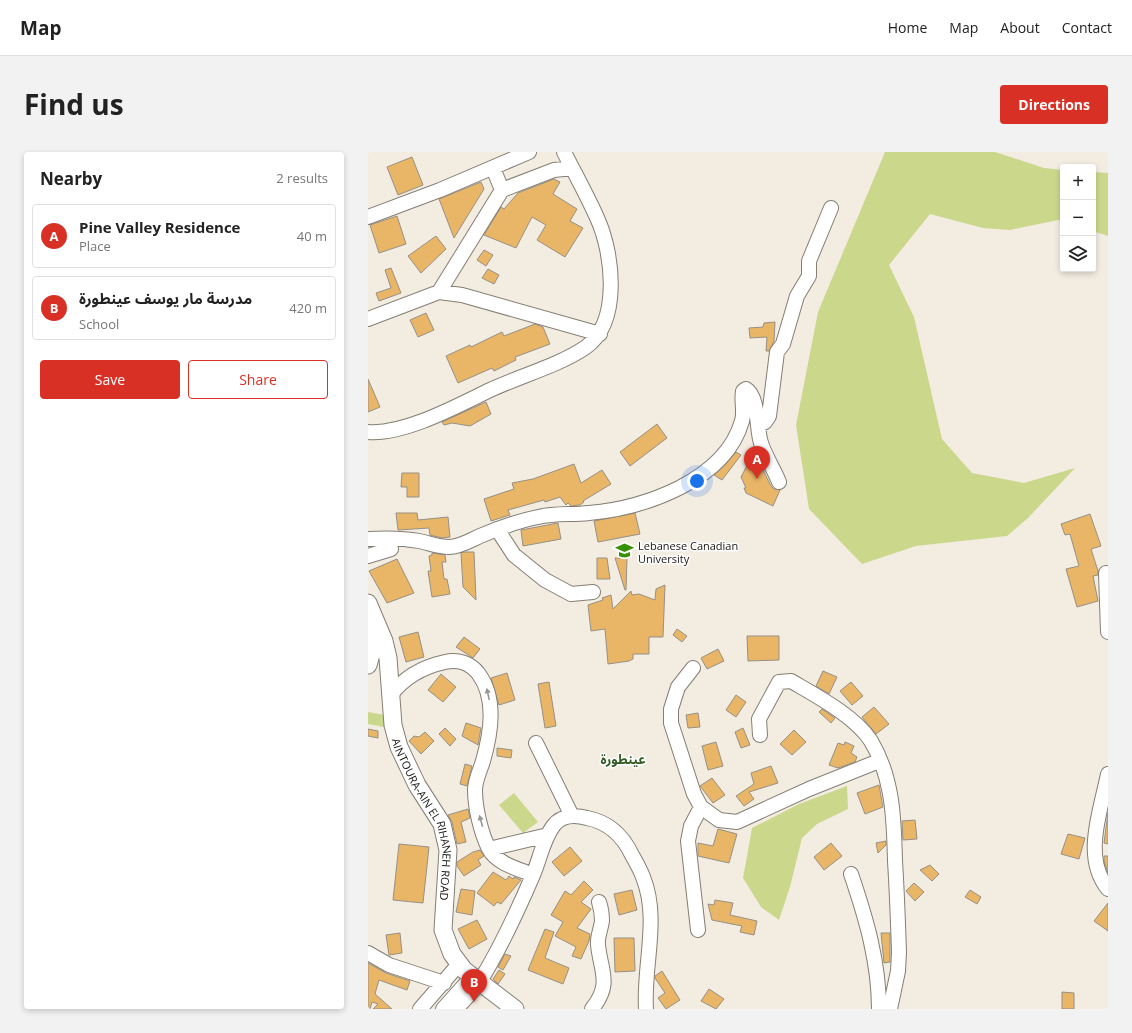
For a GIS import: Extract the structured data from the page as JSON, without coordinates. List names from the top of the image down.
{
  "streets": {
    "main road": ["AINTOURA-AIN EL RIHANEH ROAD"]
  },
  "districts": ["عينطورة"],
  "places": {
    "school or university": ["Lebanese Canadian University"]
  },
  "page": {
    "header": "Map",
    "nav": [
      "Home",
      "Map",
      "About",
      "Contact"
    ],
    "title": "Find us",
    "buttons": [
      "Directions",
      ["Save", "Share"]
    ],
    "heading": ["Nearby", "2 results"],
    "map_buttons": ["+", "−"],
    "list": [
      {
        "mark": "A",
        "name": "Pine Valley Residence",
        "note": "Place",
        "value": "40 m"
      },
      {
        "mark": "B",
        "name": "مدرسة مار يوسف عينطورة",
        "note": "School",
        "value": "420 m"
      }
    ],
    "pins": ["A", "B"]
  }
}
